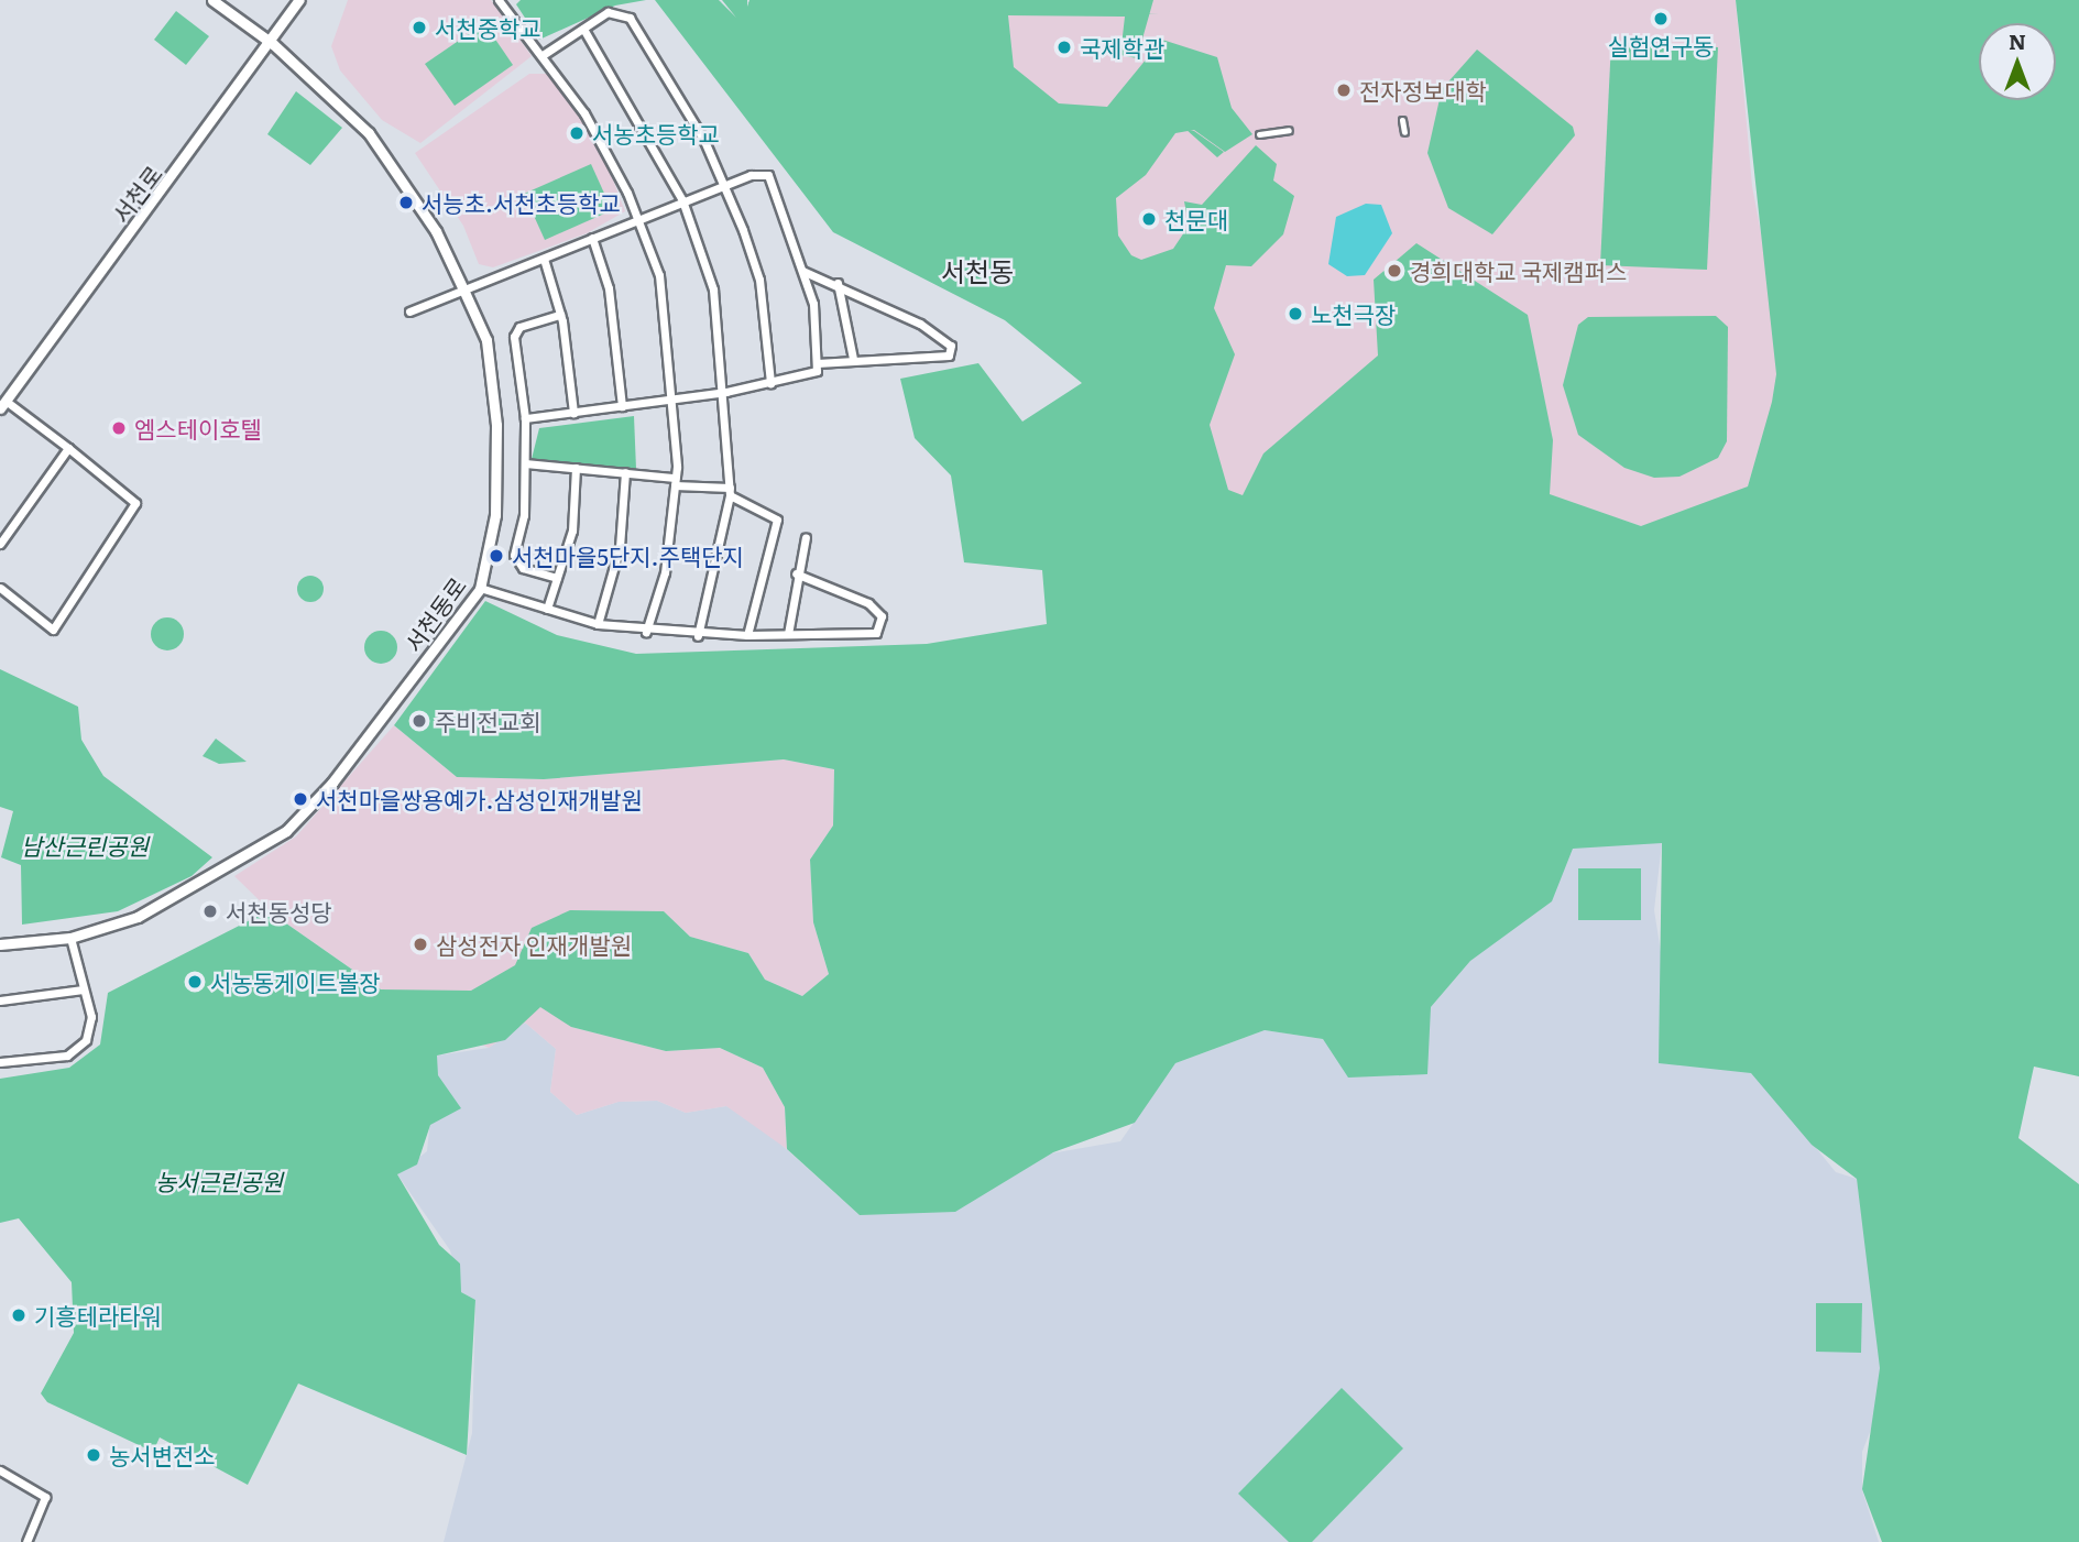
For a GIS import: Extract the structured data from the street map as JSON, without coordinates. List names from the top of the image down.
{
  "streets": {
    "street": ["서천로", "서천동로"]
  },
  "crossings": [
    ["서천로", "서천동로"]
  ],
  "districts": ["서천동"],
  "parks": ["남산근린공원", "농서근린공원"],
  "places": [
    "실험연구동",
    "서천중학교",
    "국제학관",
    "전자정보대학",
    "서농초등학교",
    "서능초.서천초등학교",
    "천문대",
    "경희대학교 국제캠퍼스",
    "노천극장",
    "엠스테이호텔",
    "서천마을5단지.주택단지",
    "주비전교회",
    "서천마을쌍용예가.삼성인재개발원",
    "서천동성당",
    "삼성전자 인재개발원",
    "서농동게이트볼장",
    "기흥테라타워",
    "농서변전소"
  ],
  "north": "top"
}
